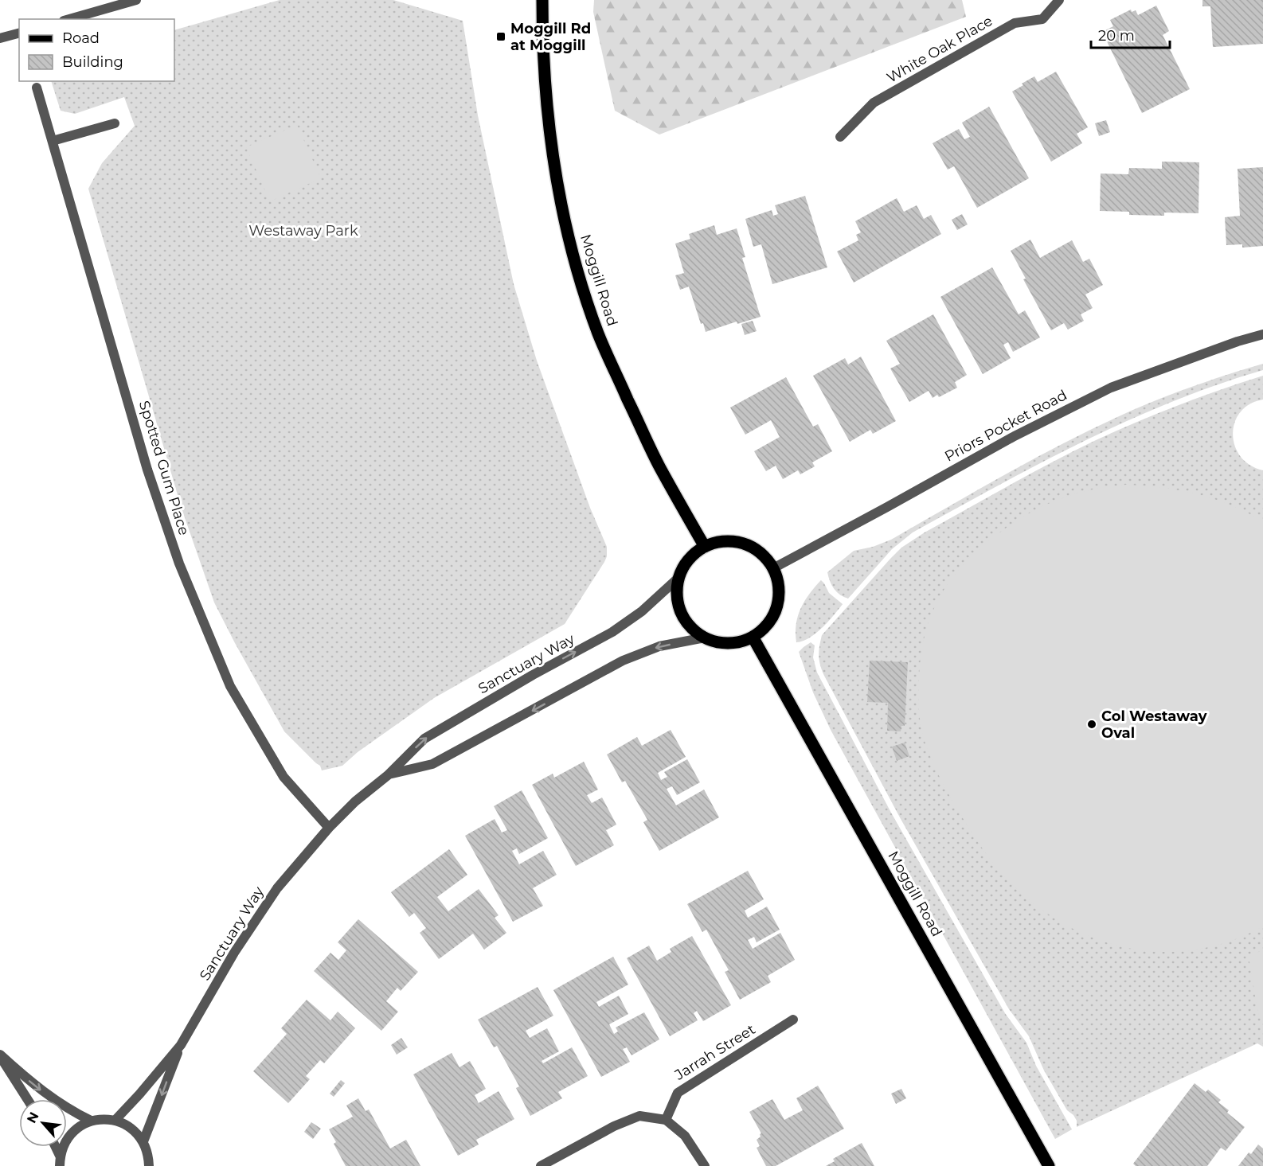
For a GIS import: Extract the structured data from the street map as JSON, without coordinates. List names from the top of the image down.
{
  "streets": {
    "main road": ["Moggill Road"],
    "street": [
      "White Oak Place",
      "Priors Pocket Road",
      "Spotted Gum Place",
      "Sanctuary Way",
      "Jarrah Street"
    ]
  },
  "crossings": [
    ["Moggill Road", "Priors Pocket Road"],
    ["Moggill Road", "Sanctuary Way"],
    ["Priors Pocket Road", "Sanctuary Way"],
    ["Spotted Gum Place", "Sanctuary Way"]
  ],
  "parks": ["Westaway Park"],
  "places": {
    "transit": ["Moggill Rd at Moggill"],
    "other": ["Col Westaway Oval"]
  },
  "legend": ["Road", "Building"],
  "scale_bar": "20 m",
  "north": "top left"
}
